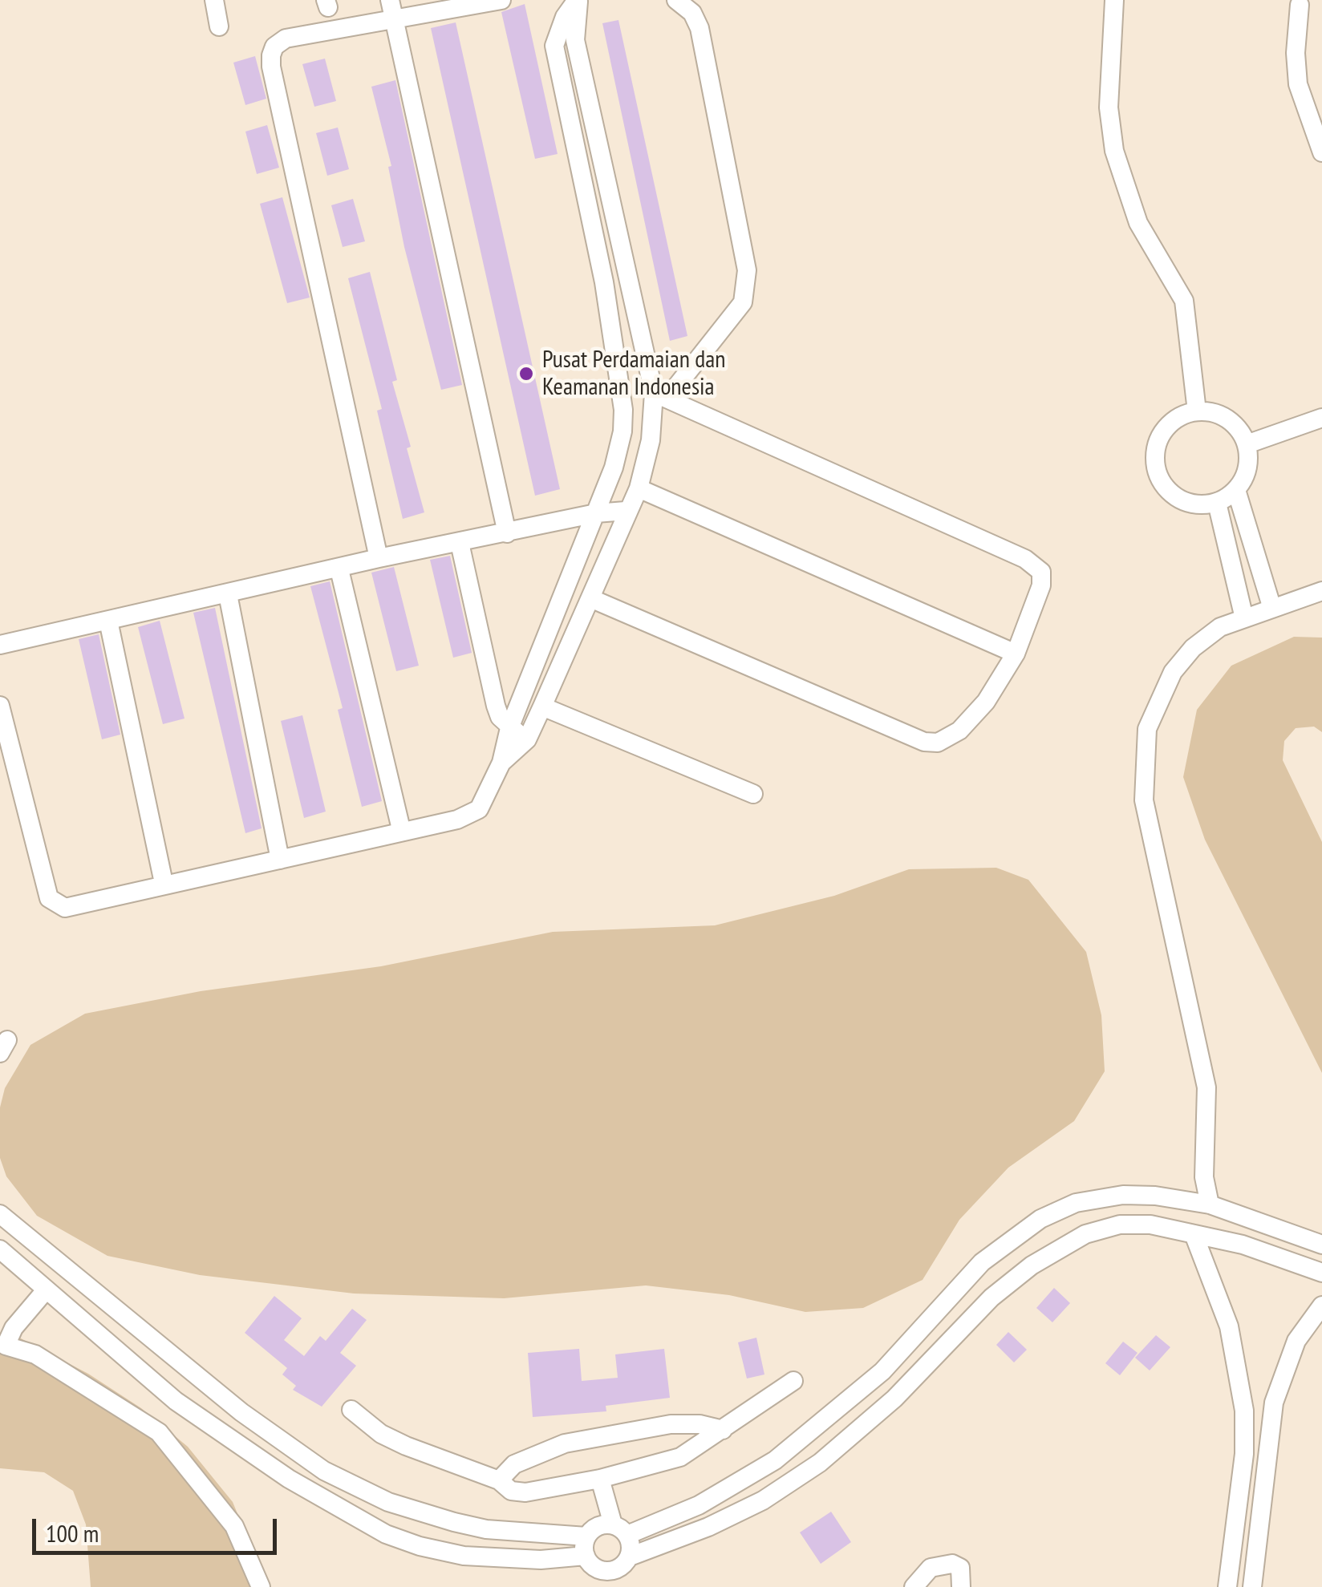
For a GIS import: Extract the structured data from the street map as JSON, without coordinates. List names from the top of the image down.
{
  "places": ["Pusat Perdamaian dan Keamanan Indonesia"],
  "scale_bar": "100 m"
}
